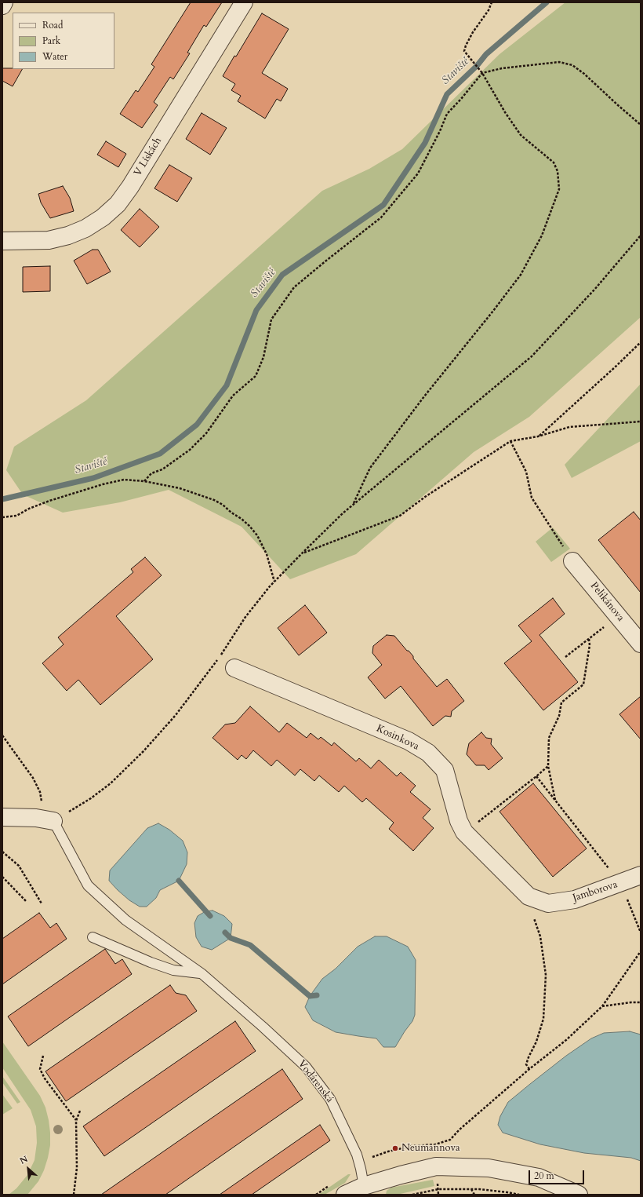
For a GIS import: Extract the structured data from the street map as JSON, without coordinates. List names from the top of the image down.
{
  "streets": {
    "street": [
      "V Lískách",
      "Pelikánova",
      "Kosinkova",
      "Jamborova"
    ],
    "lane": ["Vodárenská"]
  },
  "crossings": [
    ["Kosinkova", "Jamborova"]
  ],
  "water": ["Staviště"],
  "places": ["Neumannova"],
  "legend": ["Road", "Park", "Water"],
  "scale_bar": "20 m",
  "north": "top left"
}
